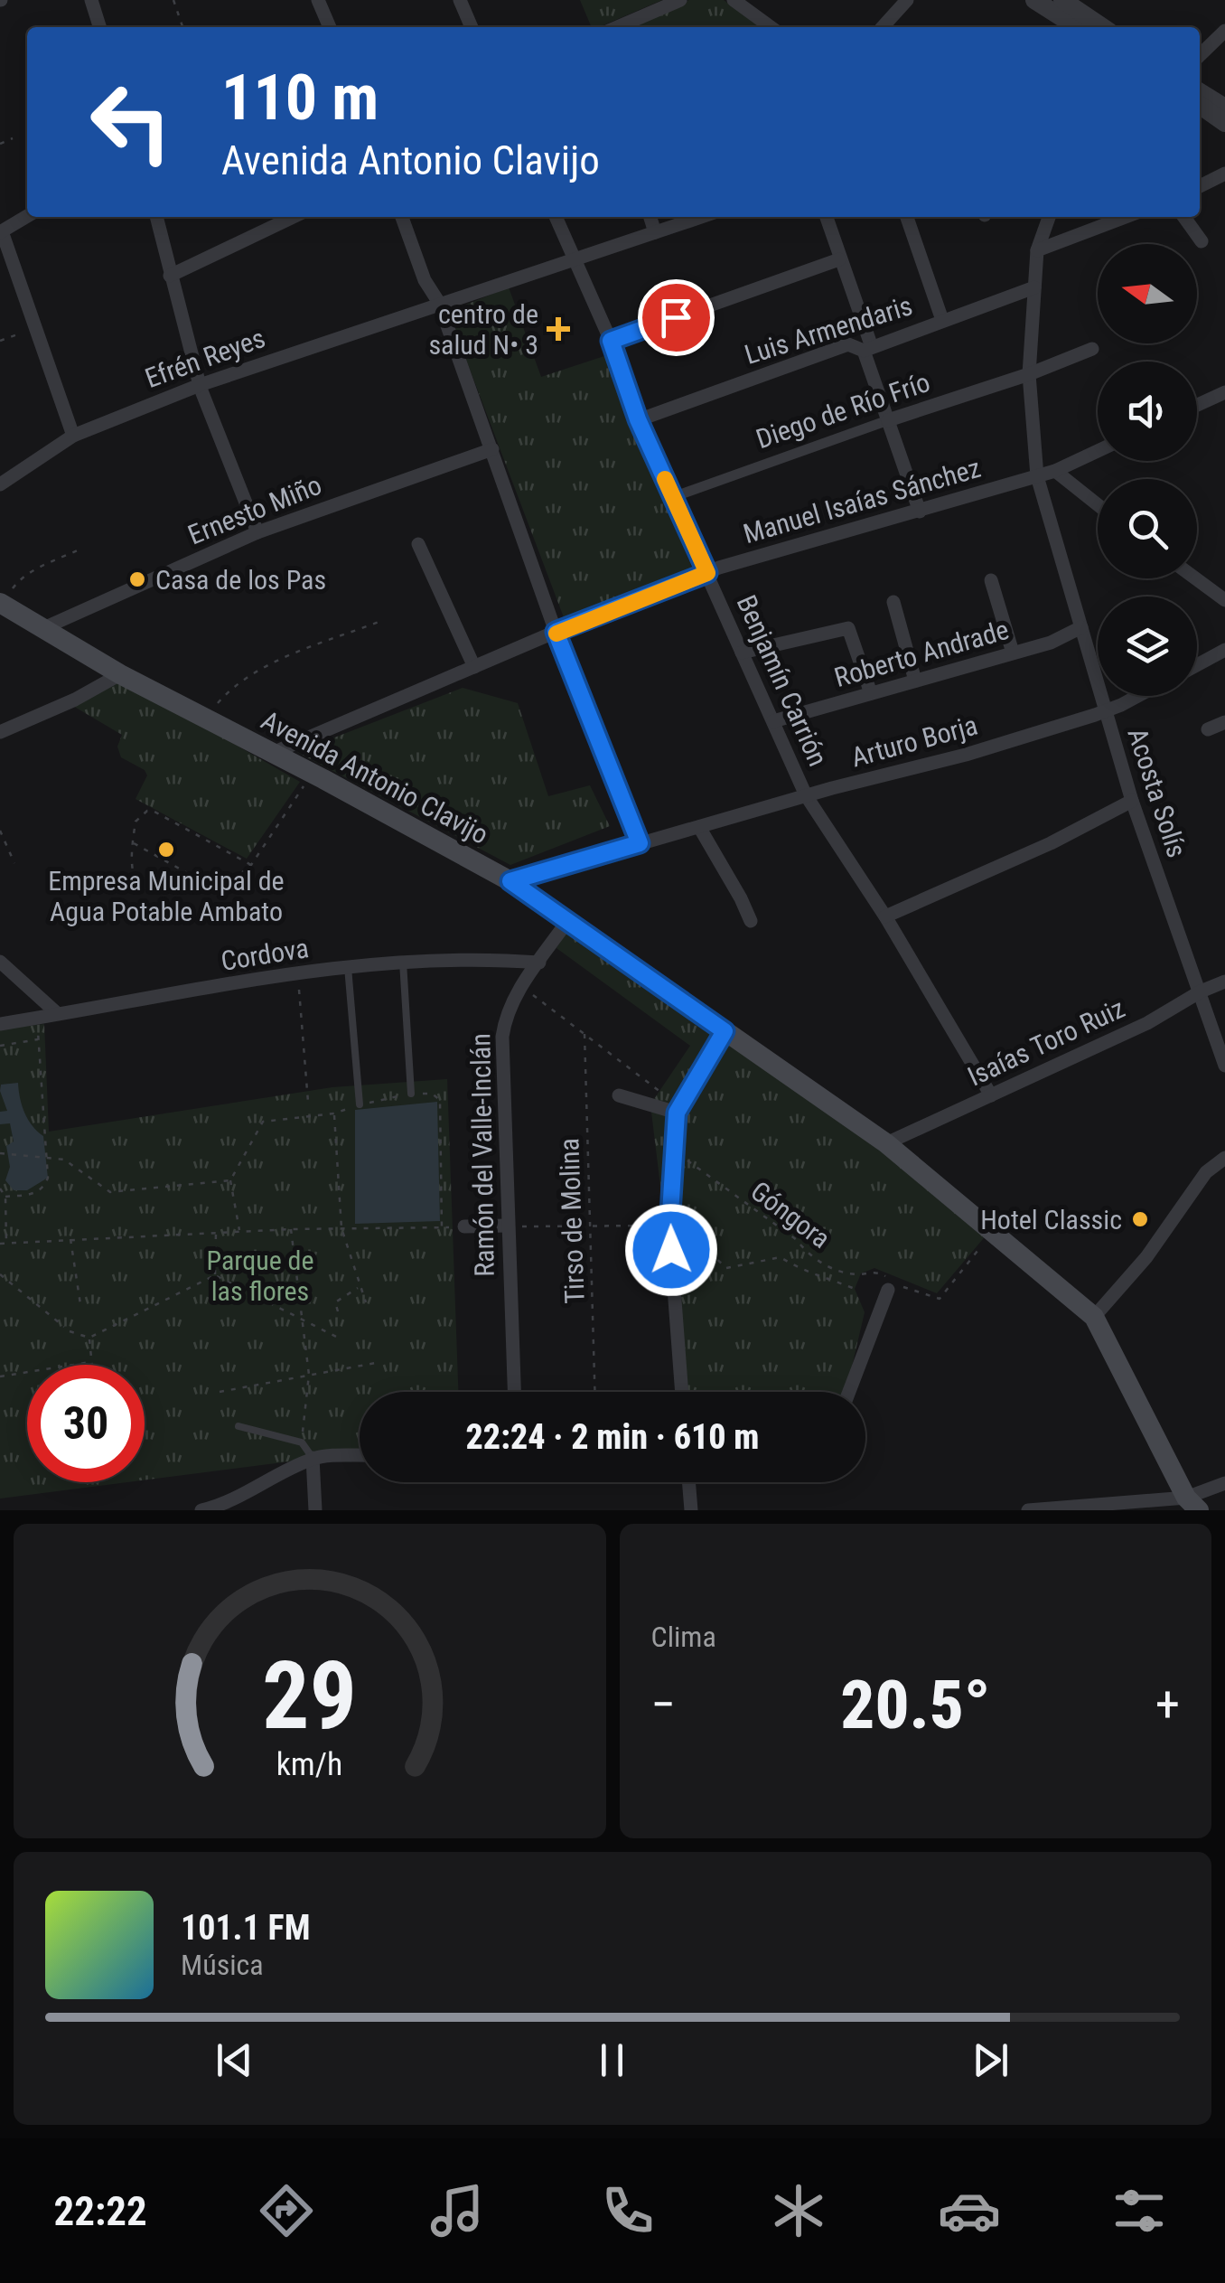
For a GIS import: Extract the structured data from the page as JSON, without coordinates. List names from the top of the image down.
{
  "streets": {
    "main road": ["Avenida Antonio Clavijo"],
    "street": [
      "Luis Armendaris",
      "Efrén Reyes",
      "Diego de Río Frío",
      "Manuel Isaías Sánchez",
      "Ernesto Miño",
      "Roberto Andrade",
      "Benjamín Carrión",
      "Arturo Borja",
      "Acosta Solís",
      "Cordova",
      "Isaías Toro Ruiz",
      "Ramón del Valle-Inclán"
    ],
    "path": ["Góngora", "Tirso de Molina"]
  },
  "crossings": [
    ["Luis Armendaris", "Benjamín Carrión"],
    ["Luis Armendaris", "Acosta Solís"],
    ["Efrén Reyes", "Benjamín Carrión"],
    ["Diego de Río Frío", "Benjamín Carrión"],
    ["Diego de Río Frío", "Acosta Solís"],
    ["Manuel Isaías Sánchez", "Benjamín Carrión"],
    ["Manuel Isaías Sánchez", "Avenida Antonio Clavijo"],
    ["Manuel Isaías Sánchez", "Acosta Solís"],
    ["Ernesto Miño", "Avenida Antonio Clavijo"],
    ["Roberto Andrade", "Benjamín Carrión"],
    ["Roberto Andrade", "Acosta Solís"],
    ["Benjamín Carrión", "Arturo Borja"],
    ["Benjamín Carrión", "Isaías Toro Ruiz"],
    ["Arturo Borja", "Avenida Antonio Clavijo"],
    ["Arturo Borja", "Acosta Solís"],
    ["Avenida Antonio Clavijo", "Isaías Toro Ruiz"],
    ["Avenida Antonio Clavijo", "Ramón del Valle-Inclán"],
    ["Avenida Antonio Clavijo", "Góngora"],
    ["Acosta Solís", "Isaías Toro Ruiz"],
    ["Cordova", "Ramón del Valle-Inclán"]
  ],
  "parks": ["Parque de las flores"],
  "places": {
    "health": ["centro de salud N• 3"],
    "other": ["Casa de los Pas", "Empresa Municipal de Agua Potable Ambato", "Hotel Classic"]
  },
  "north": "left",
  "page": {
    "turn": ["110 m", "Avenida Antonio Clavijo"],
    "limit": "30",
    "trip": "22:24 · 2 min · 610 m",
    "tile": "Clima",
    "heat": ["−", "20.5°", "+"],
    "song": ["101.1 FM", "Música"],
    "tabs": "22:22",
    "gauge": ["29", "km/h"]
  }
}
